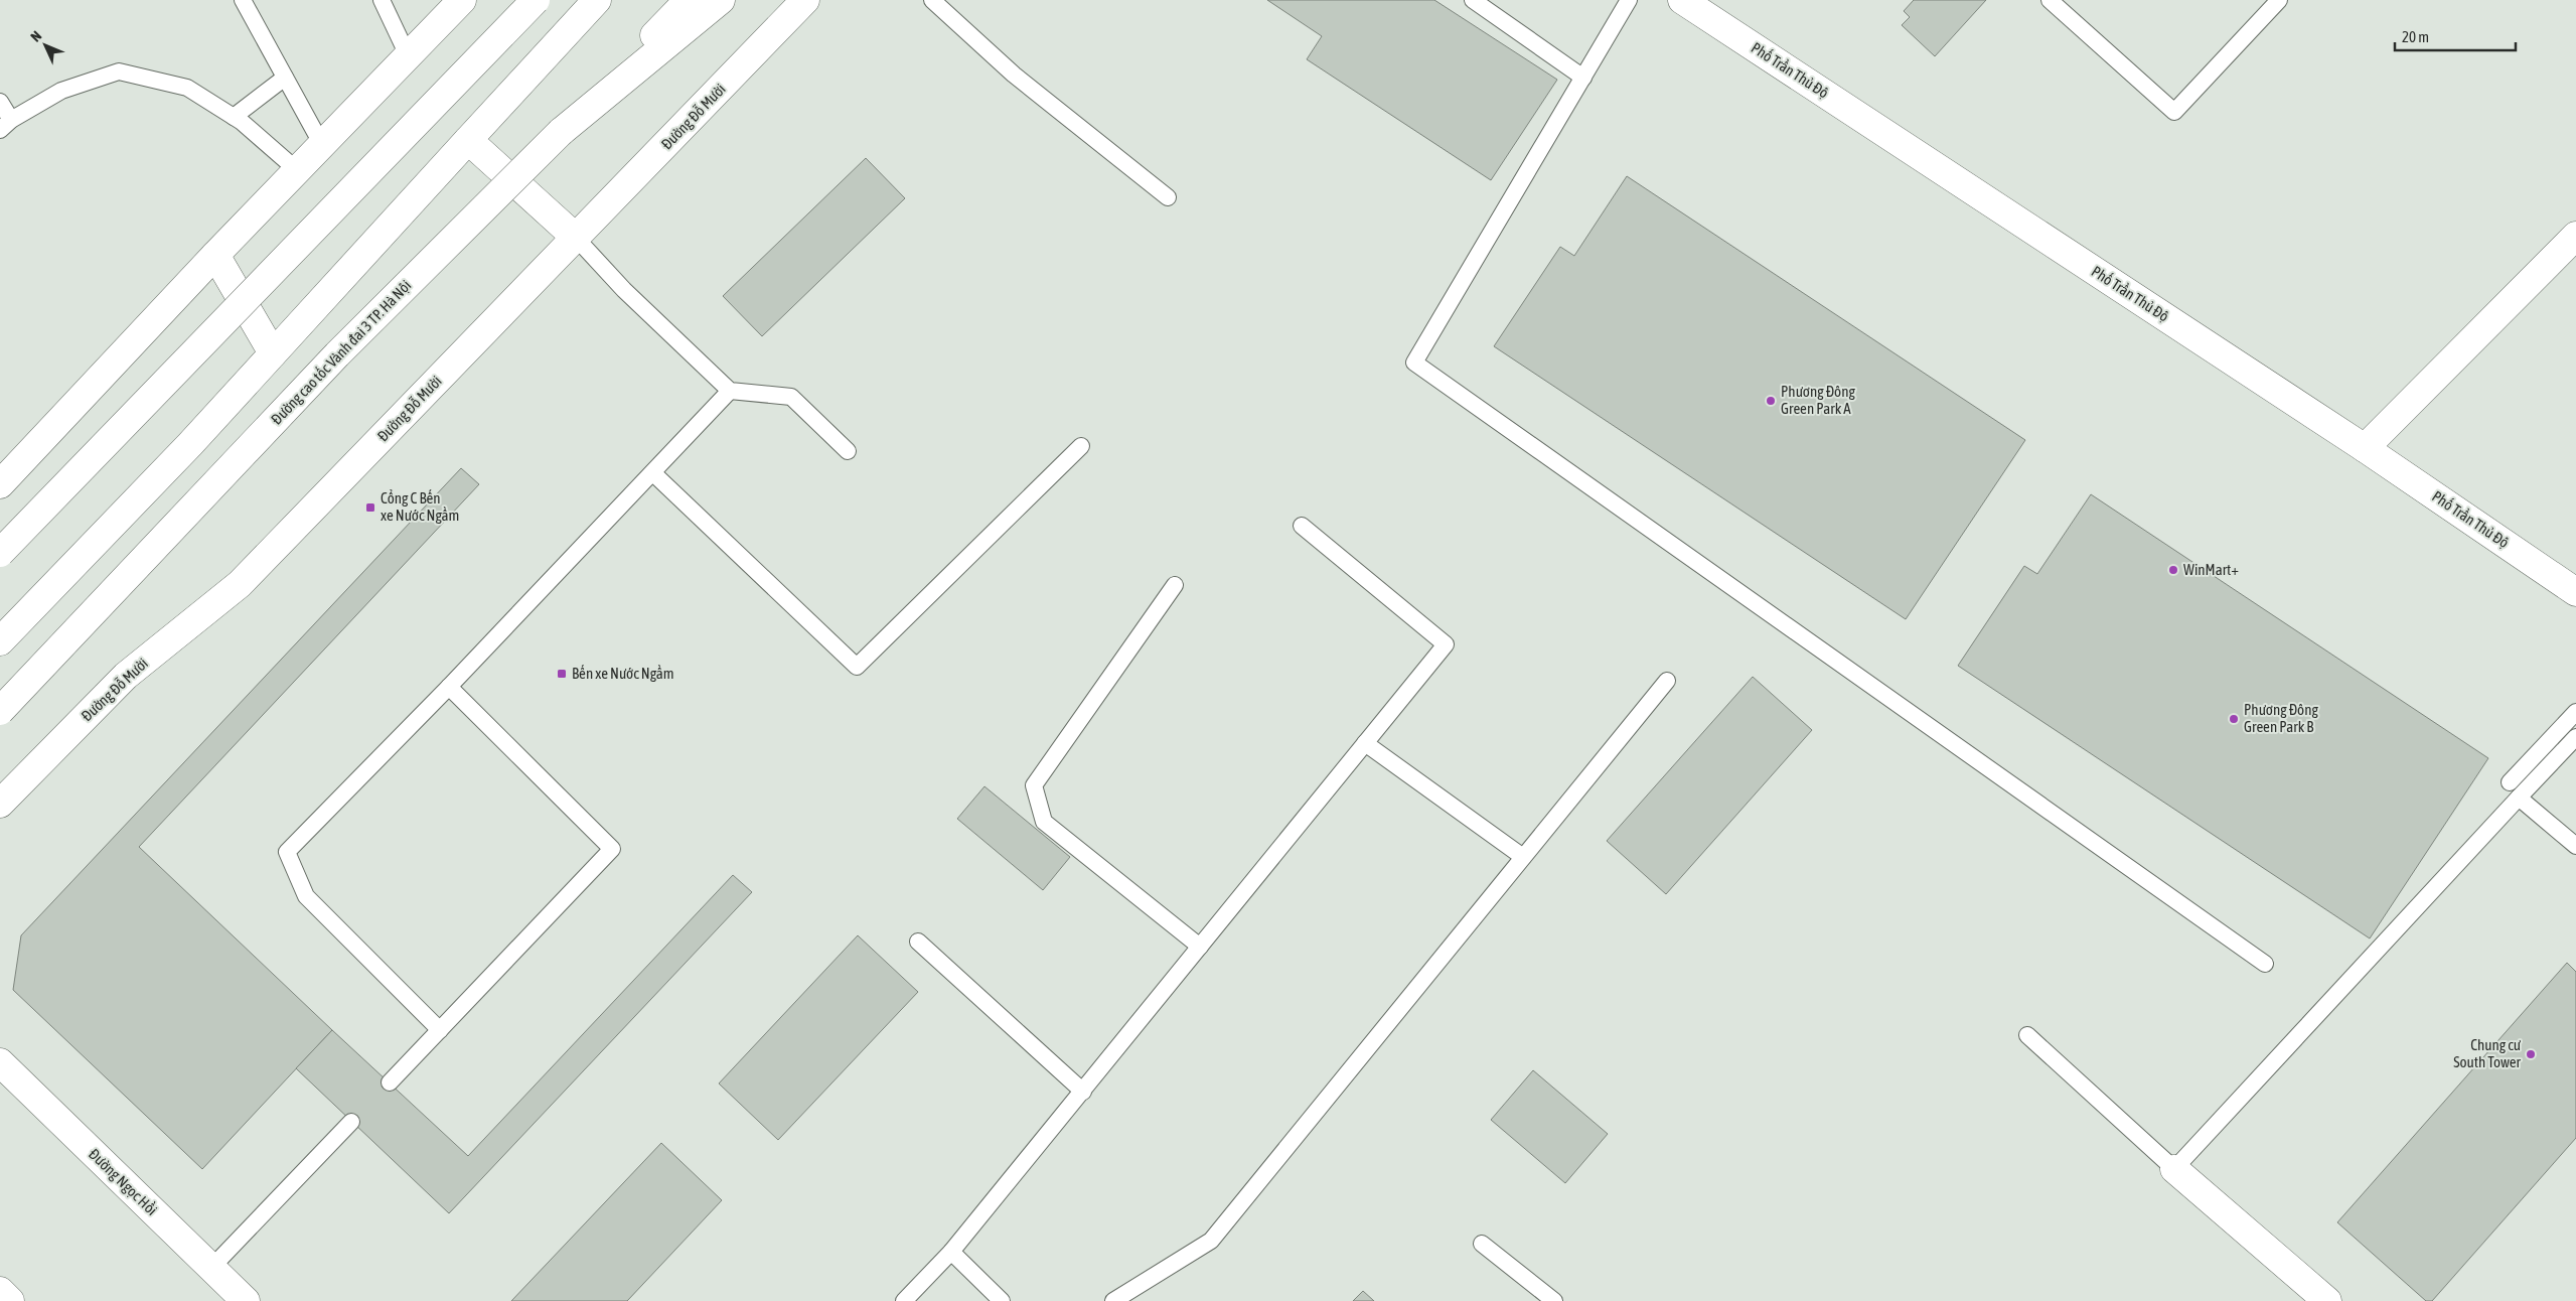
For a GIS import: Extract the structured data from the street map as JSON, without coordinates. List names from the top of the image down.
{
  "streets": {
    "main road": [
      "Phố Trần Thủ Độ",
      "Đường Đỗ Mười",
      "Đường cao tốc Vành đai 3 TP. Hà Nội",
      "Đường Ngọc Hồi"
    ]
  },
  "places": {
    "other": [
      "Phương Đông Green Park A",
      "WinMart+",
      "Phương Đông Green Park B",
      "Chung cư South Tower"
    ],
    "transit": ["Cổng C Bến xe Nước Ngầm", "Bến xe Nước Ngầm"]
  },
  "scale_bar": "20 m",
  "north": "top left"
}
